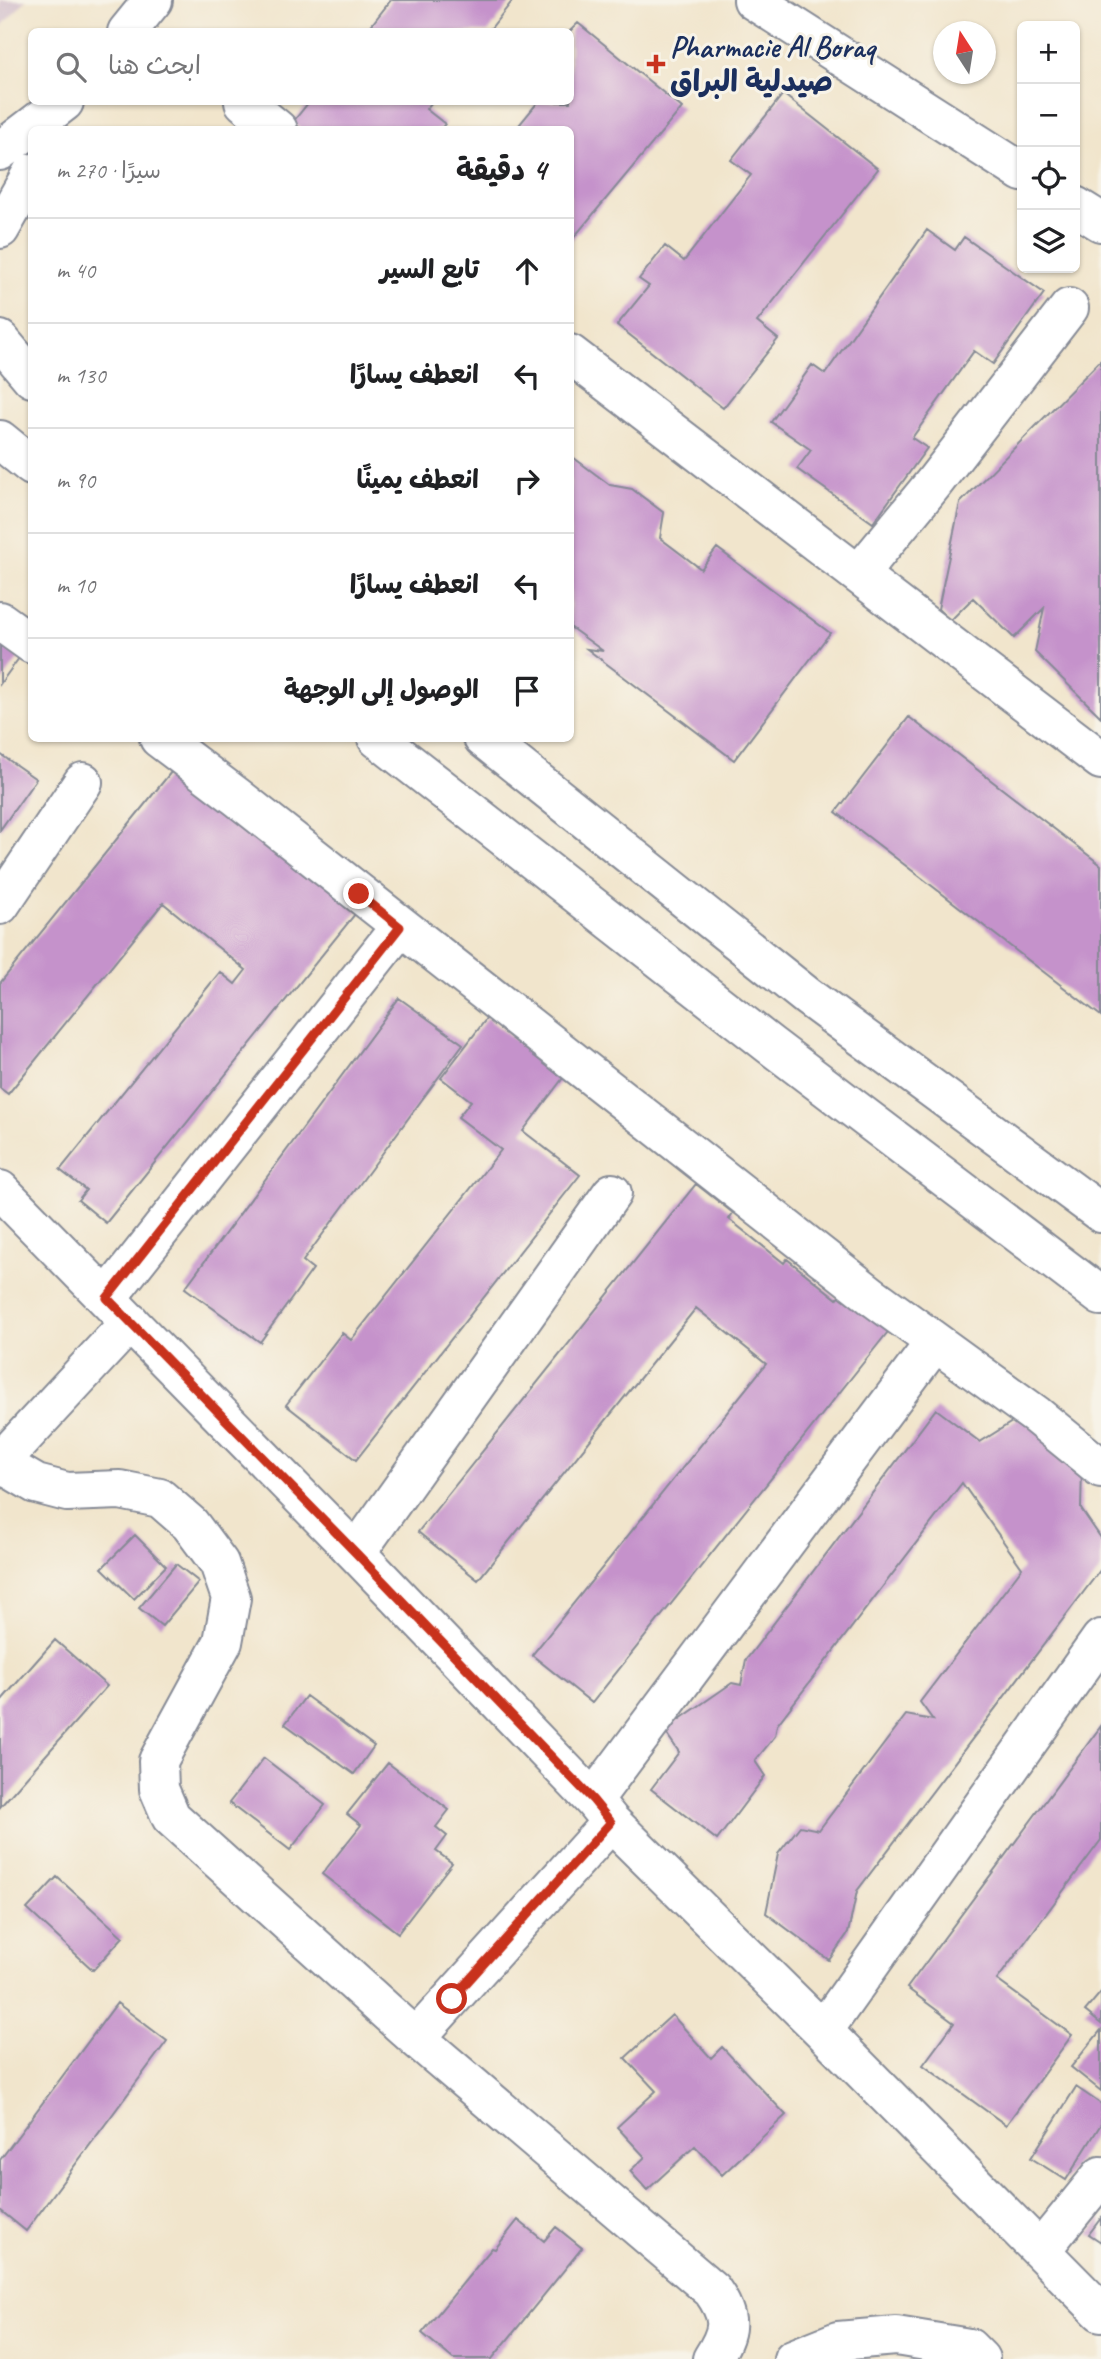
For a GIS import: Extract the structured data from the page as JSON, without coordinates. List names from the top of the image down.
{
  "places": {
    "health": ["Pharmacie Al Boraq صيدلية البراق"]
  },
  "north": "top",
  "page": {
    "map_buttons": ["+", "−"],
    "search": "ابحث هنا",
    "heading": ["4 دقيقة", "سيرًا · 270 m"],
    "list": [
      ["تابع السير", "40 m"],
      ["انعطف يسارًا", "130 m"],
      ["انعطف يمينًا", "90 m"],
      ["انعطف يسارًا", "10 m"],
      "الوصول إلى الوجهة"
    ]
  }
}
